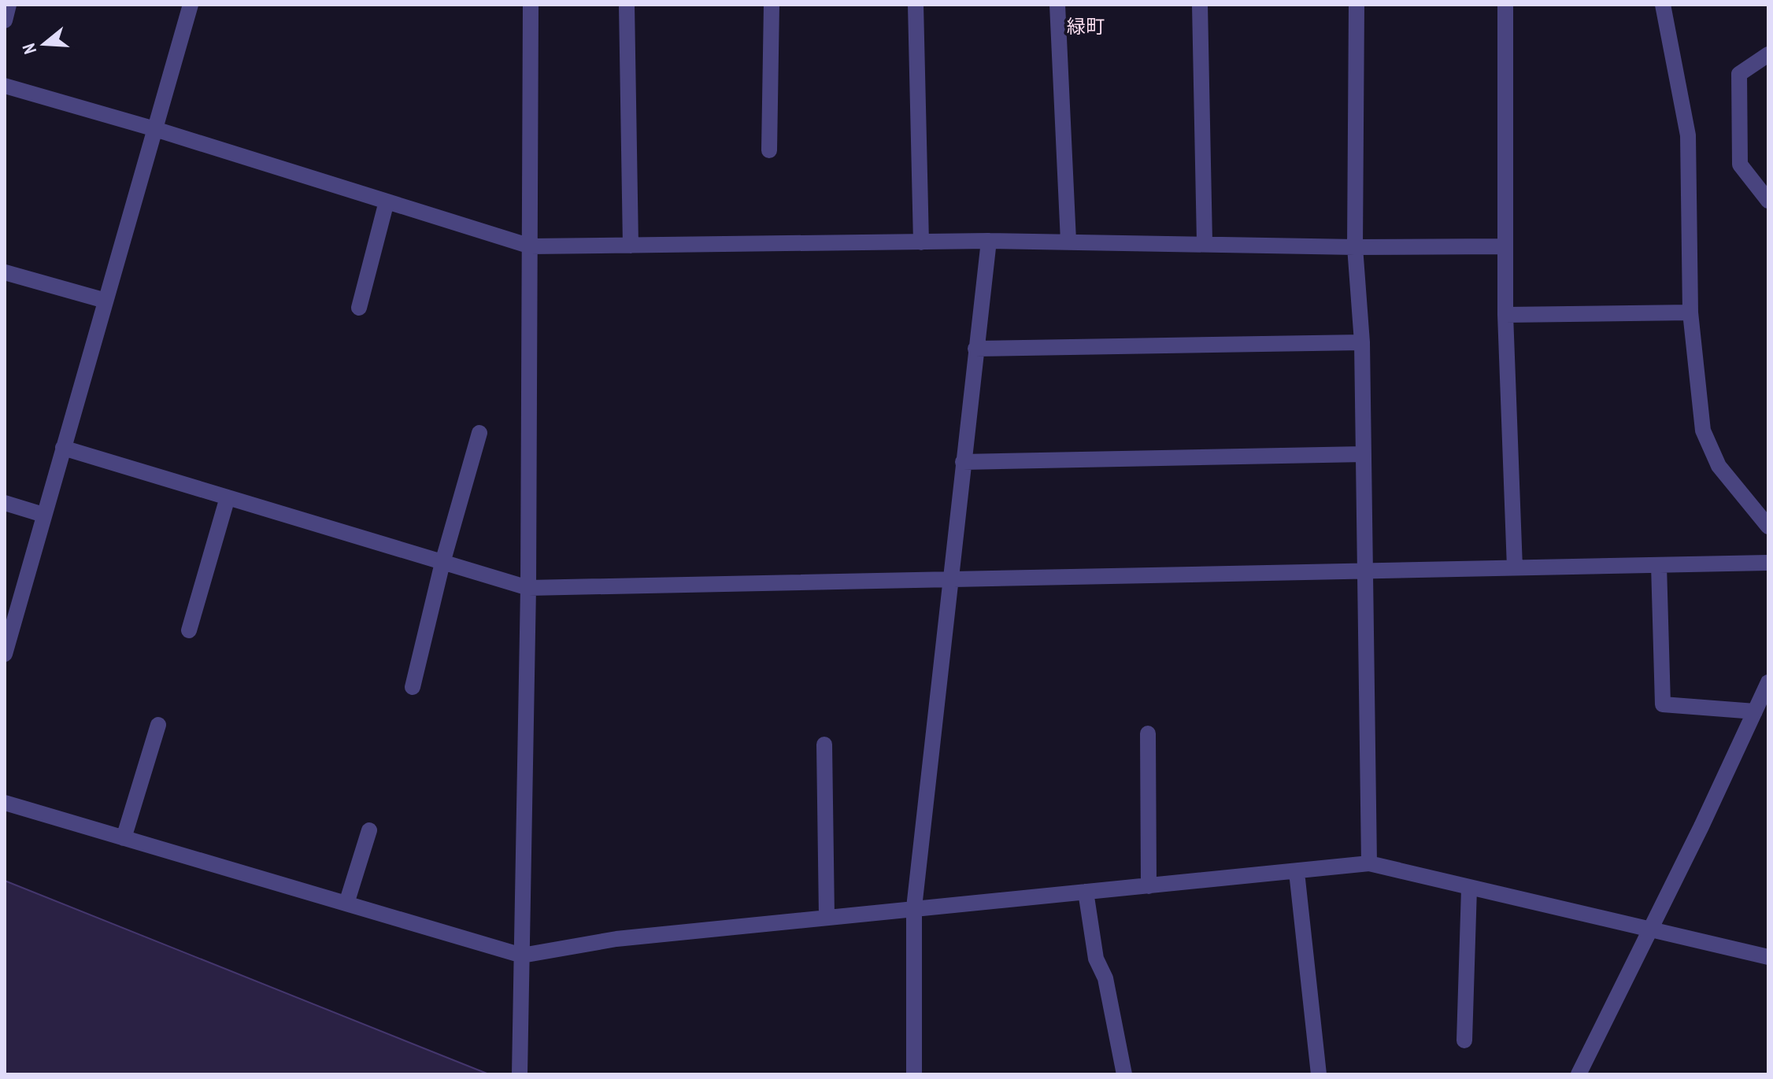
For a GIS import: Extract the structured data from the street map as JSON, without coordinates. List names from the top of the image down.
{
  "districts": ["緑町"],
  "north": "left"
}
